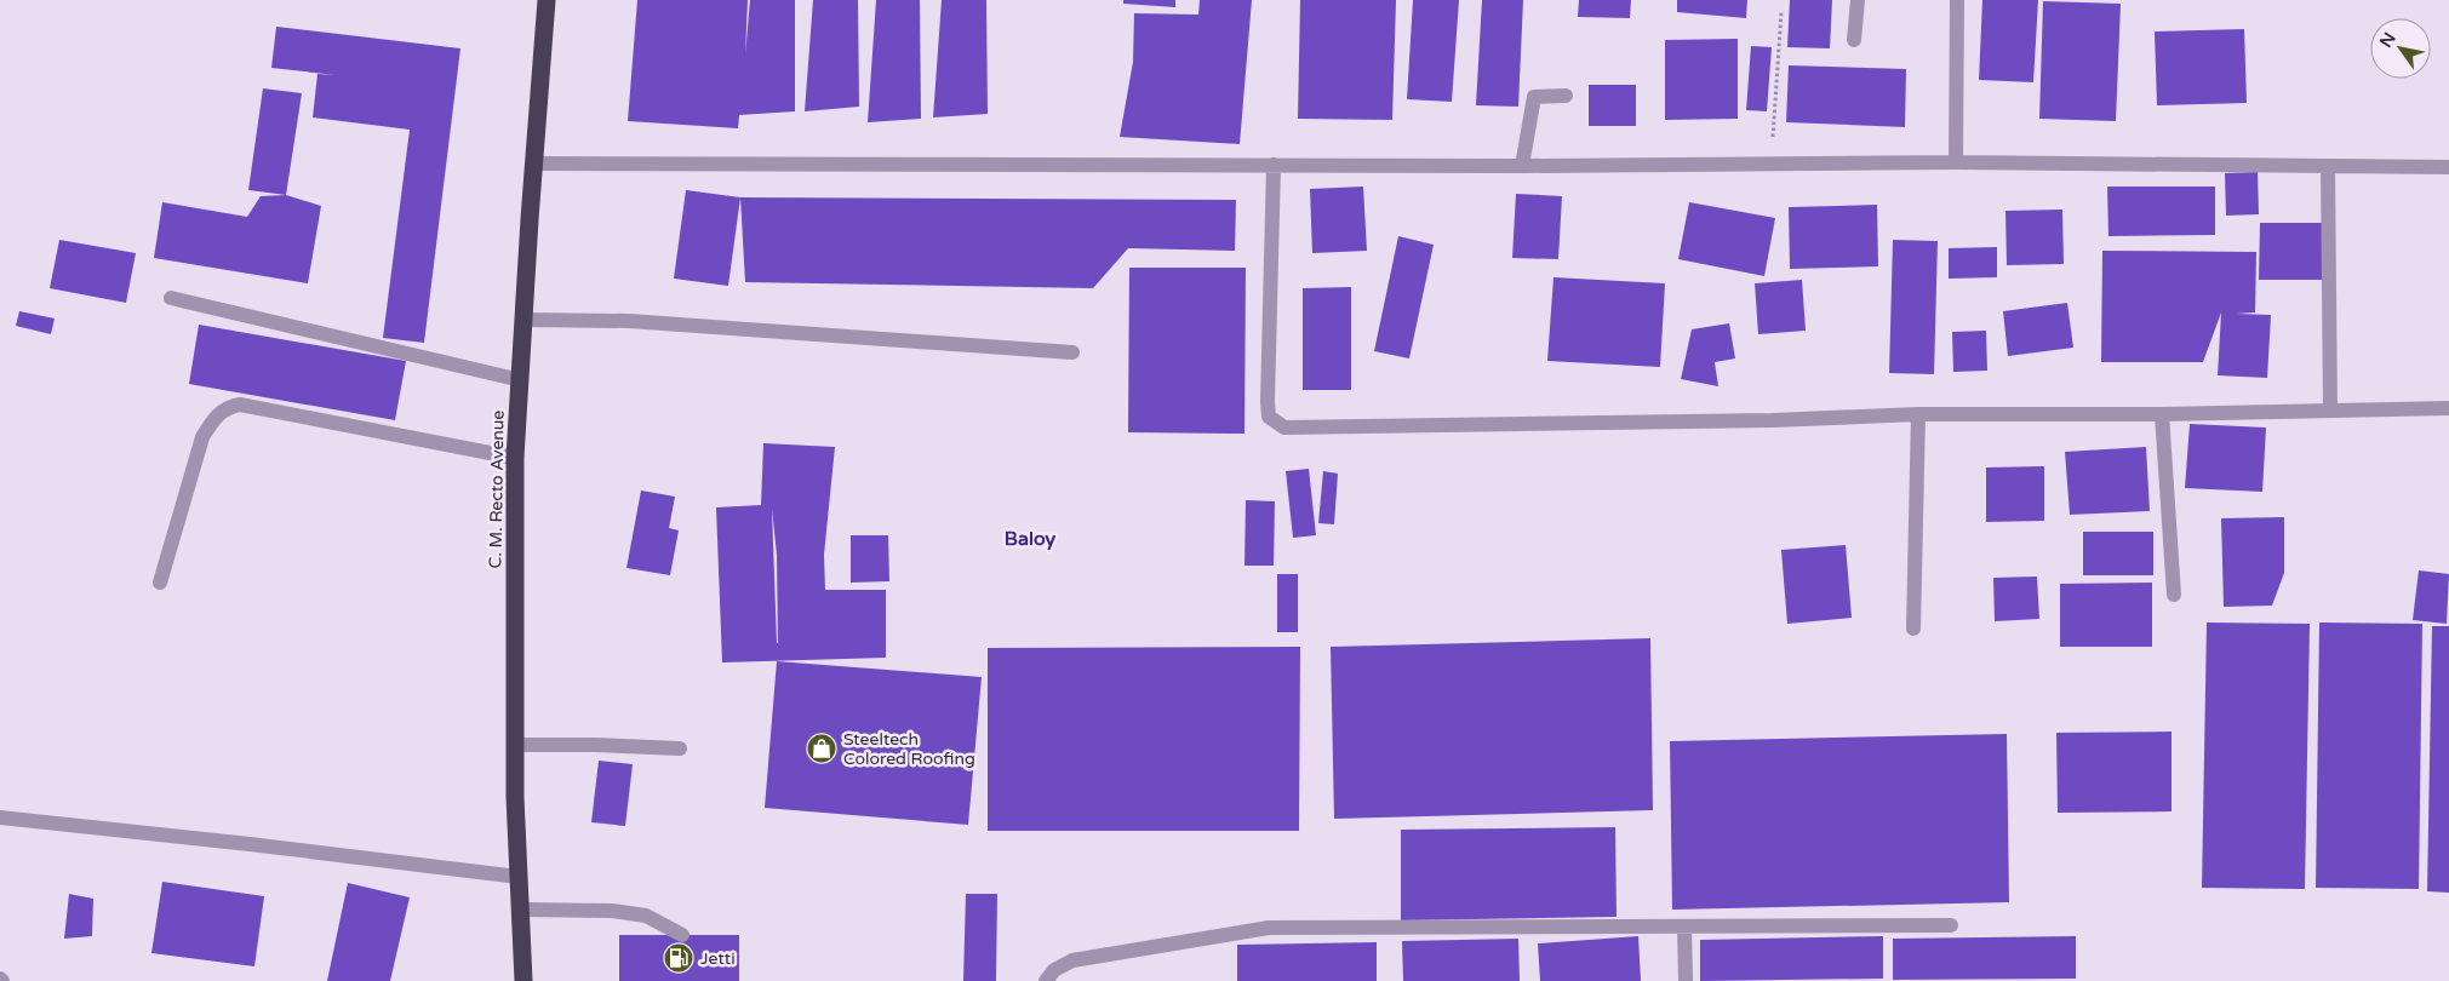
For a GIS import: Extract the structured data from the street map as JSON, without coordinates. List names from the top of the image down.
{
  "streets": {
    "highway": ["C. M. Recto Avenue"]
  },
  "districts": ["Baloy"],
  "places": {
    "shop": ["Steeltech Colored Roofing"],
    "fuel station": ["Jetti"]
  },
  "north": "top left"
}
